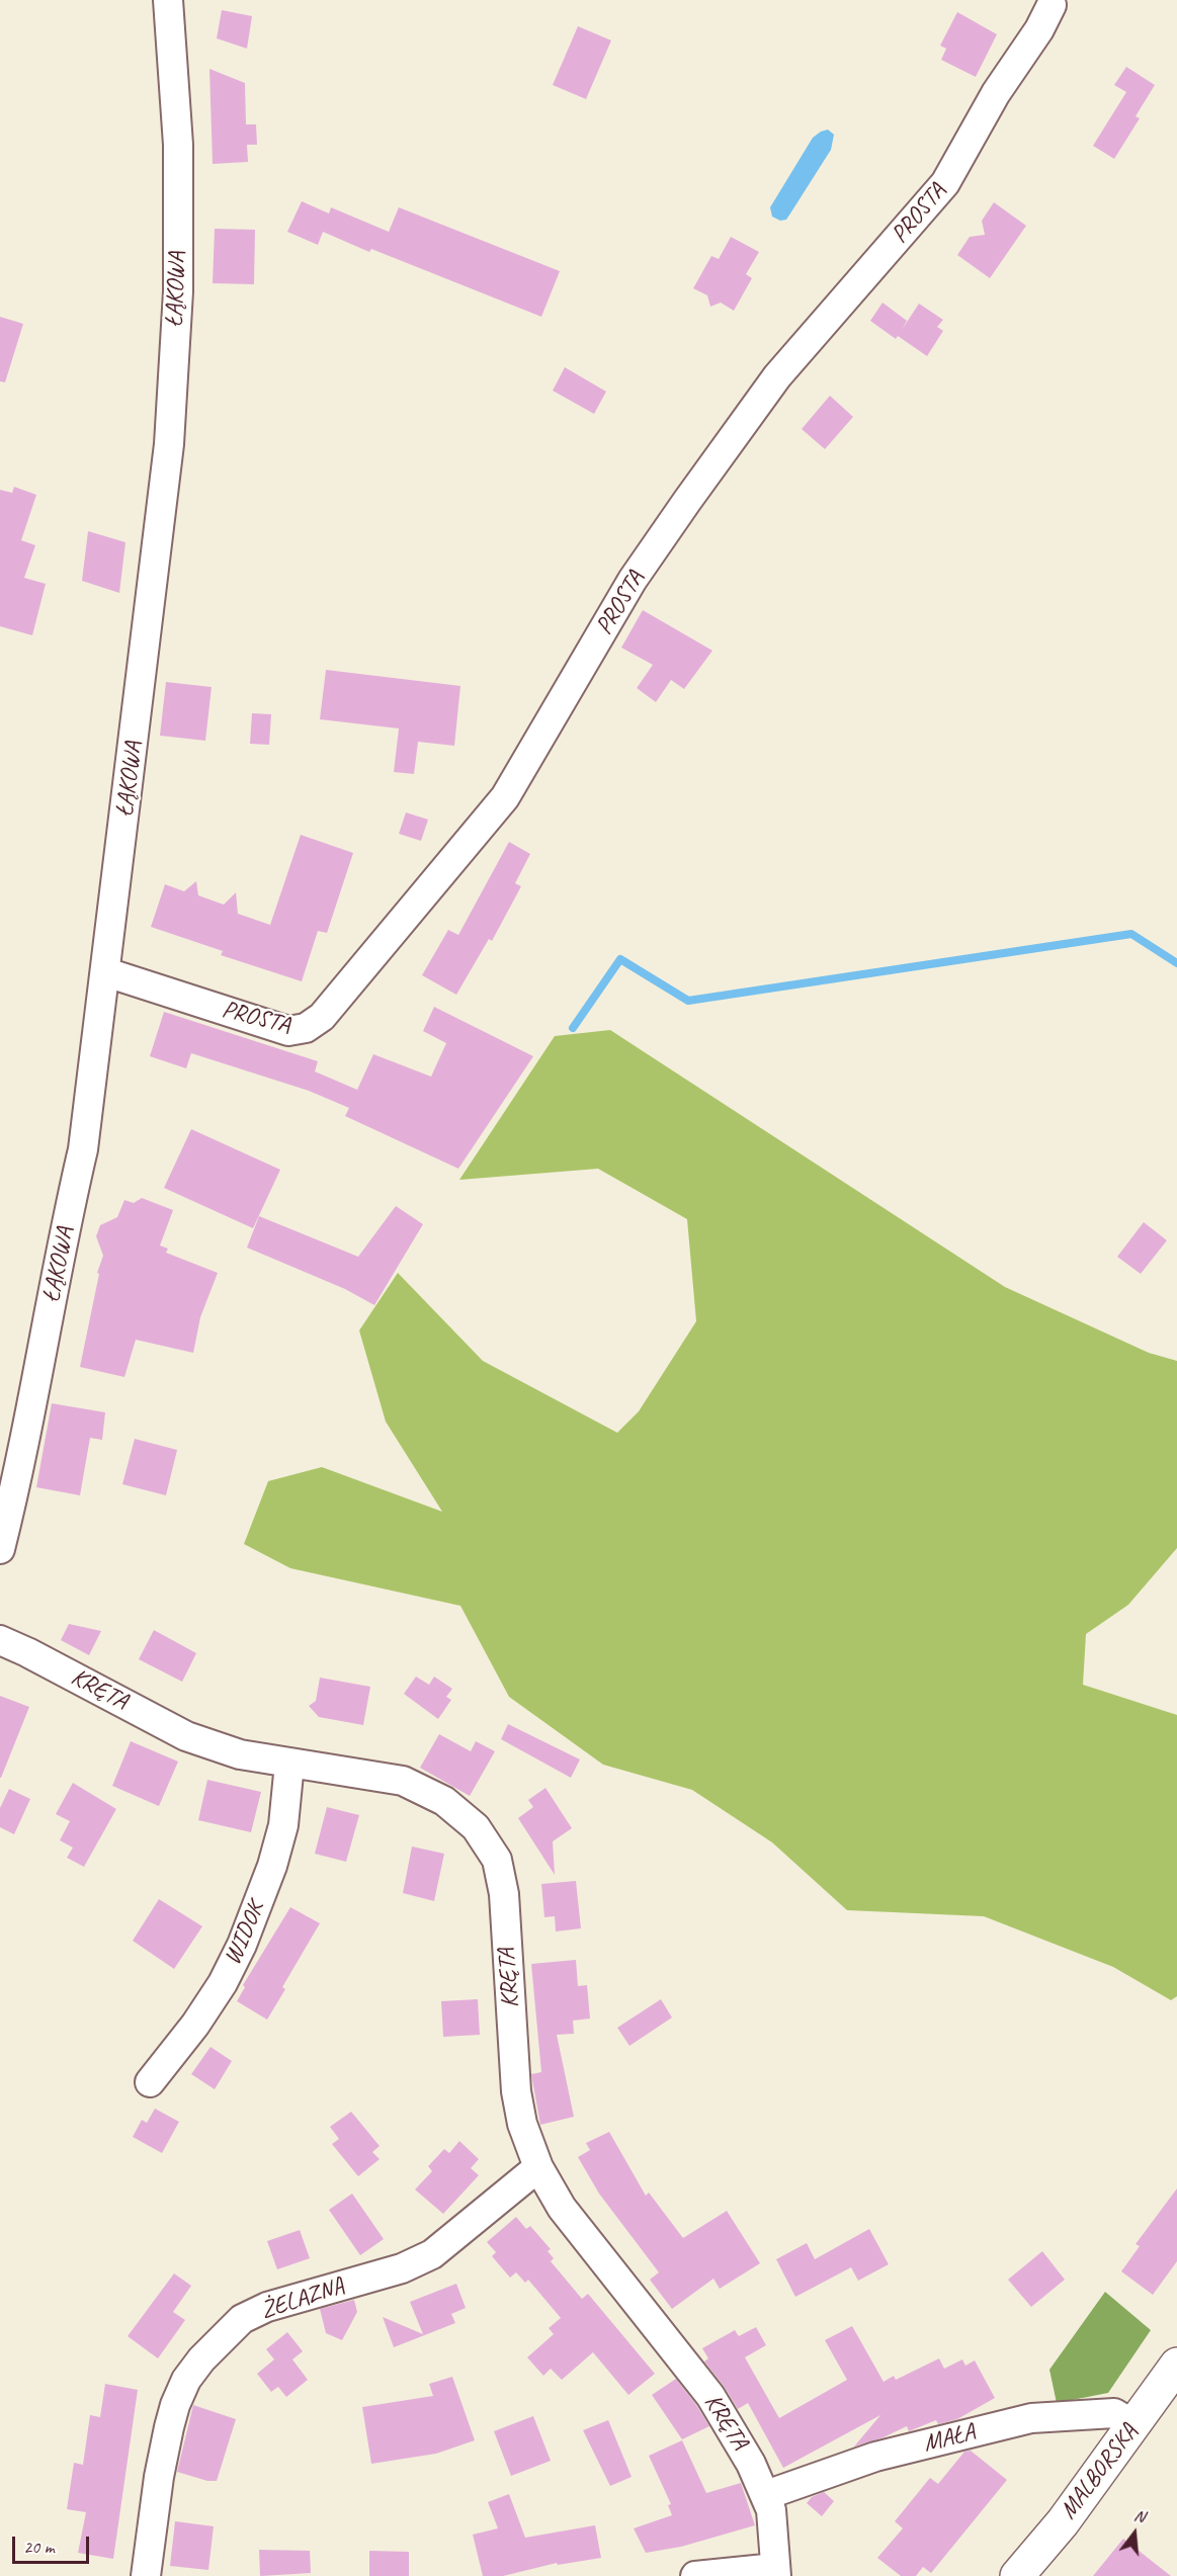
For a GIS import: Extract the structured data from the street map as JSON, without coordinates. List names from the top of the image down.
{
  "streets": {
    "street": [
      "PROSTA",
      "ŁĄKOWA",
      "KRĘTA",
      "WIDOK",
      "ŻELAZNA",
      "MAŁA",
      "MALBORSKA"
    ]
  },
  "crossings": [
    ["PROSTA", "ŁĄKOWA"],
    ["KRĘTA", "WIDOK"],
    ["KRĘTA", "ŻELAZNA"],
    ["KRĘTA", "MAŁA"],
    ["MAŁA", "MALBORSKA"]
  ],
  "scale_bar": "20 m",
  "north": "top"
}
